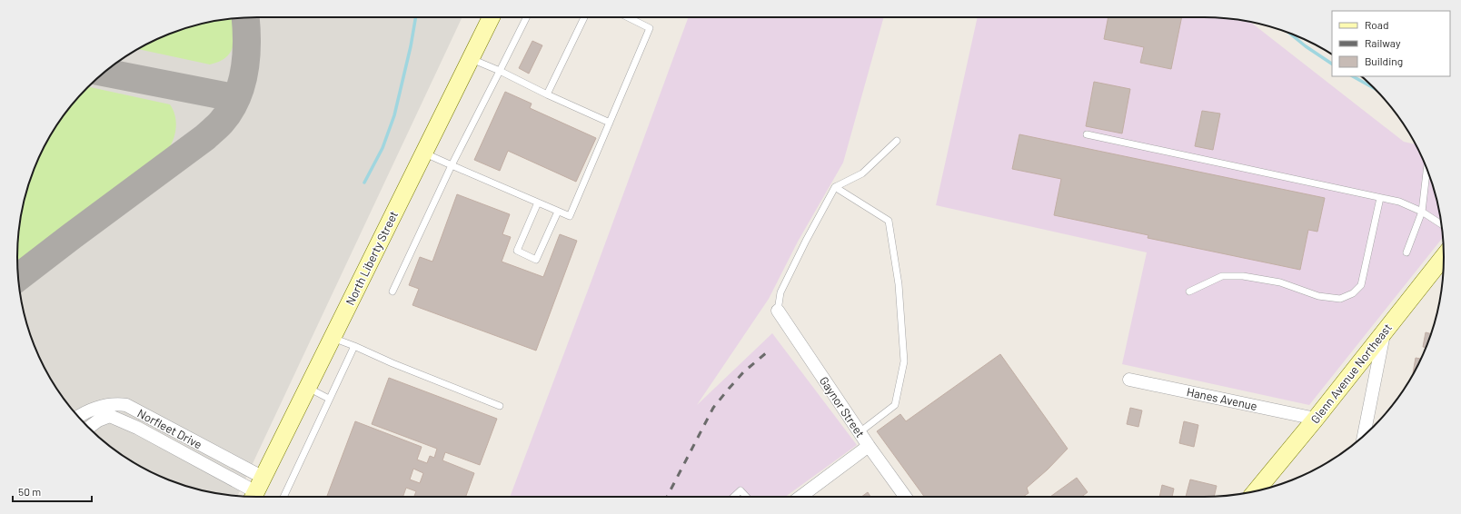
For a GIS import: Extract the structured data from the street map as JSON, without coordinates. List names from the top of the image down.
{
  "streets": {
    "main road": ["North Liberty Street", "Glenn Avenue Northeast"],
    "street": ["Hanes Avenue", "Gaynor Street", "Norfleet Drive"]
  },
  "crossings": [
    ["North Liberty Street", "Norfleet Drive"],
    ["Glenn Avenue Northeast", "Hanes Avenue"]
  ],
  "legend": ["Road", "Railway", "Building"],
  "scale_bar": "50 m"
}
